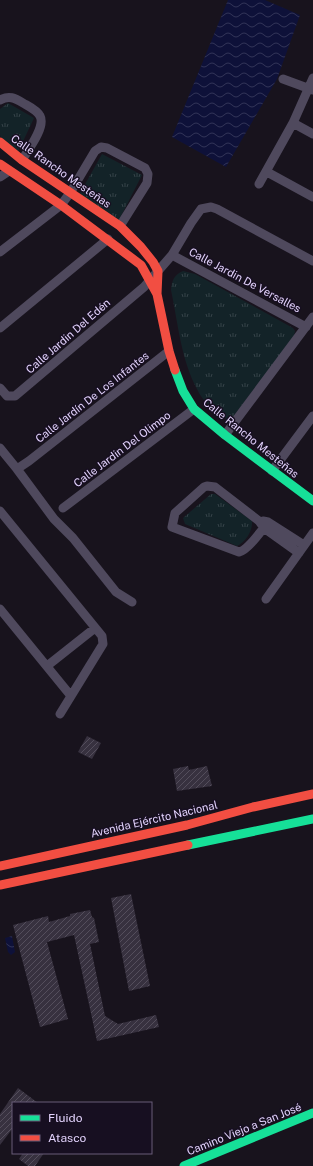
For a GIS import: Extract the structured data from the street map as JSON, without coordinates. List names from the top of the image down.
{
  "streets": {
    "street": [
      "Calle Rancho Mesteñas",
      "Calle Jardin De Versalles",
      "Calle Jardin Del Edén",
      "Calle Jardín De Los Infantes",
      "Calle Jardin Del Olimpo",
      "Avenida Ejército Nacional",
      "Camino Viejo a San José"
    ]
  },
  "crossings": [
    ["Calle Rancho Mesteñas", "Calle Jardin Del Edén"],
    ["Calle Rancho Mesteñas", "Calle Jardín De Los Infantes"],
    ["Calle Rancho Mesteñas", "Calle Jardin Del Olimpo"],
    ["Calle Jardin De Versalles", "Calle Jardin Del Edén"]
  ],
  "legend": ["Fluido", "Atasco"]
}
